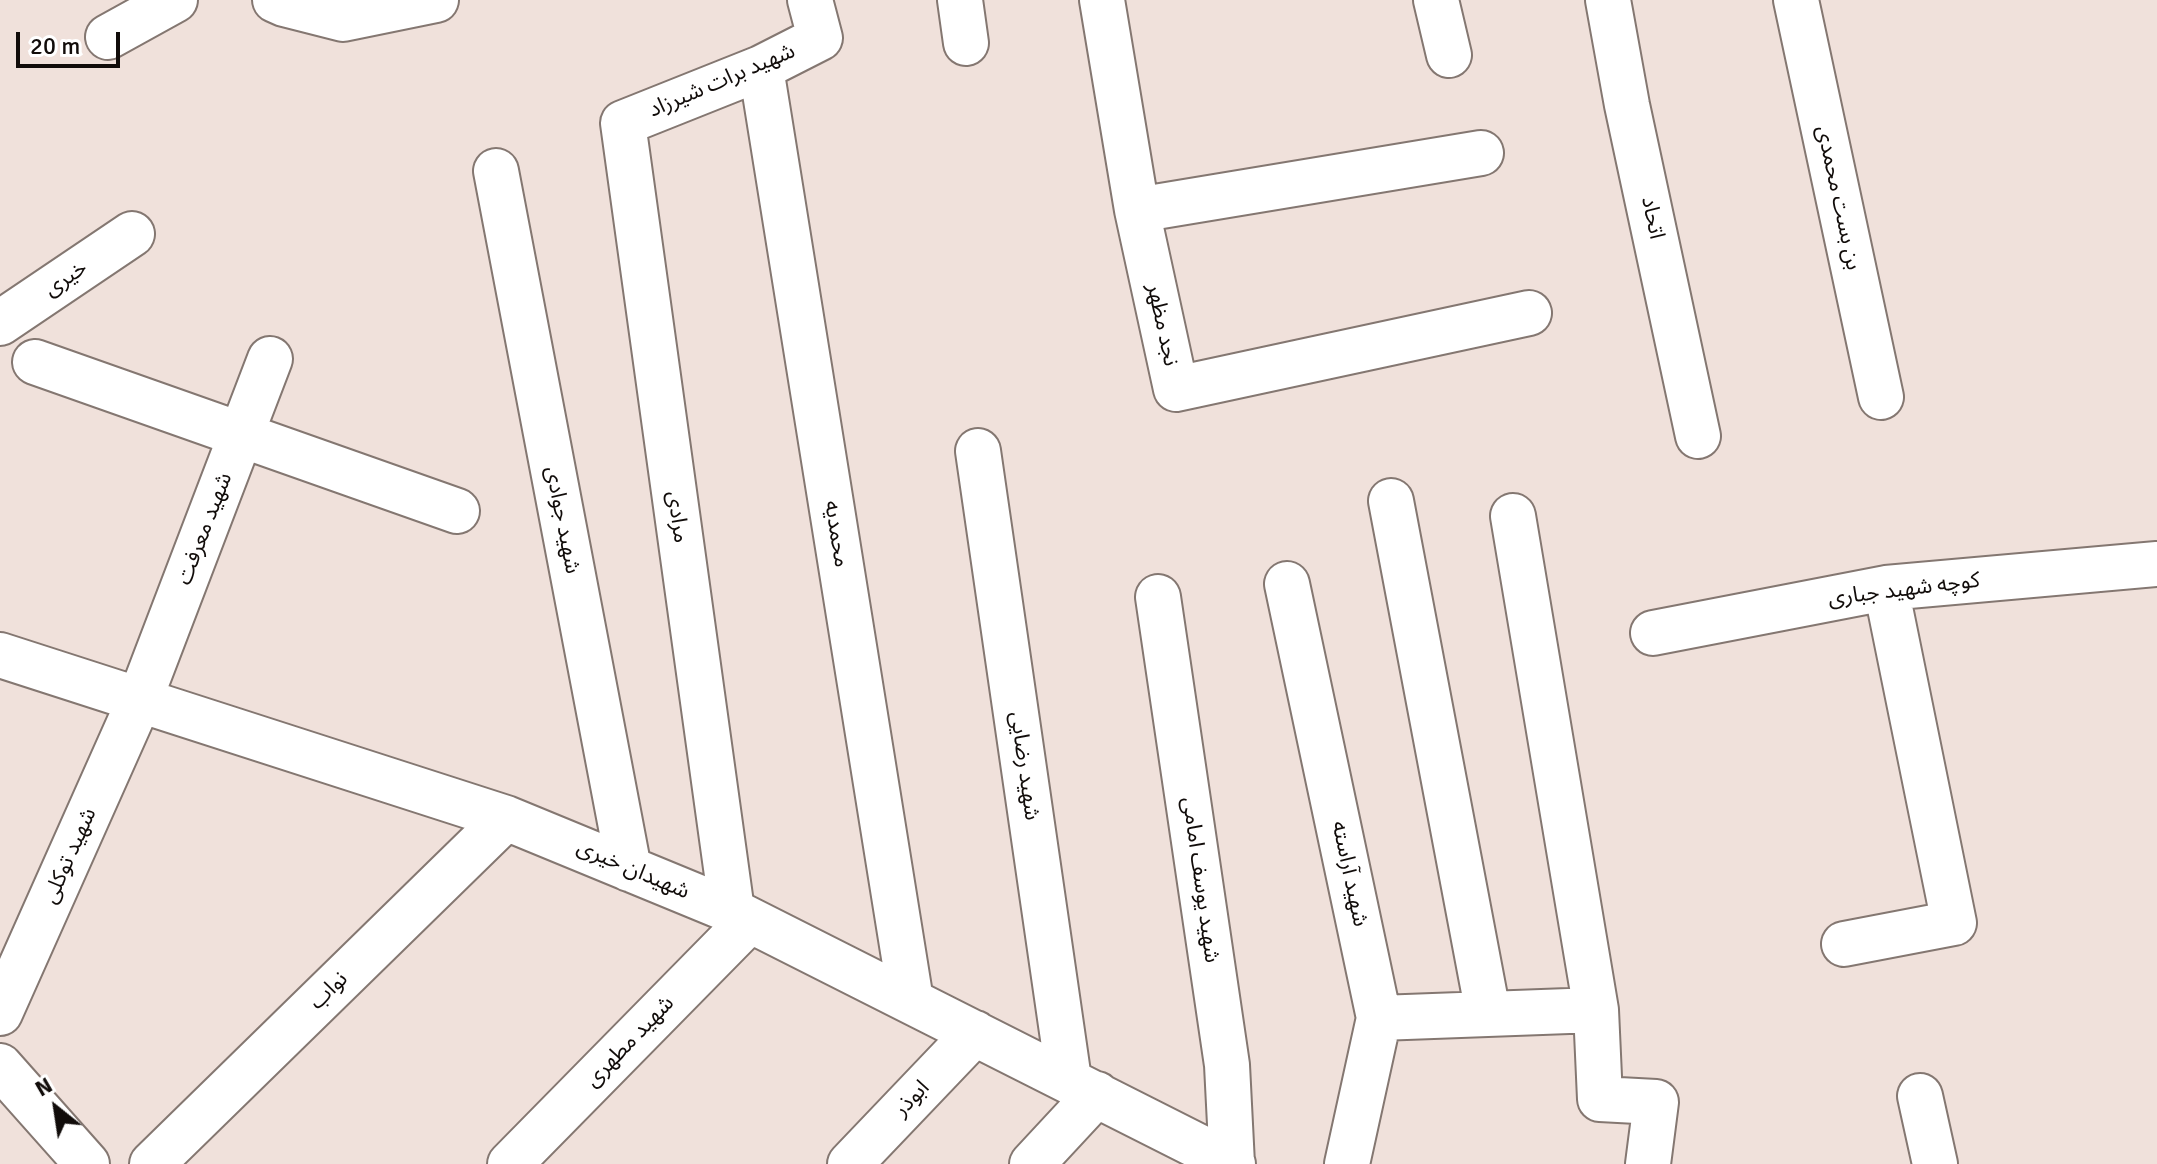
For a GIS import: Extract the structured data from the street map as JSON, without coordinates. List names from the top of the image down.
{
  "streets": {
    "street": [
      "شهید برات شیرزاد",
      "بن بست محمدی",
      "اتحاد",
      "خیری",
      "نجد مظهر",
      "مرادی",
      "شهید جوادی",
      "شهید معرفت",
      "محمدیه",
      "کوچه شهید جباری",
      "شهید رضایی",
      "شهید توکلی",
      "شهیدان خیری",
      "شهید آراسته",
      "شهید یوسف امامی",
      "نواب",
      "شهید مطهری",
      "ابوذر"
    ]
  },
  "crossings": [
    ["شهید برات شیرزاد", "مرادی"],
    ["شهید برات شیرزاد", "محمدیه"],
    ["مرادی", "شهیدان خیری"],
    ["مرادی", "شهید مطهری"],
    ["شهید جوادی", "شهیدان خیری"],
    ["شهید معرفت", "شهید توکلی"],
    ["شهید معرفت", "شهیدان خیری"],
    ["محمدیه", "شهیدان خیری"],
    ["شهید رضایی", "شهیدان خیری"],
    ["شهید توکلی", "شهیدان خیری"],
    ["شهیدان خیری", "شهید یوسف امامی"],
    ["شهیدان خیری", "نواب"],
    ["شهیدان خیری", "شهید مطهری"],
    ["شهیدان خیری", "ابوذر"]
  ],
  "scale_bar": "20 m",
  "north": "top left"
}
